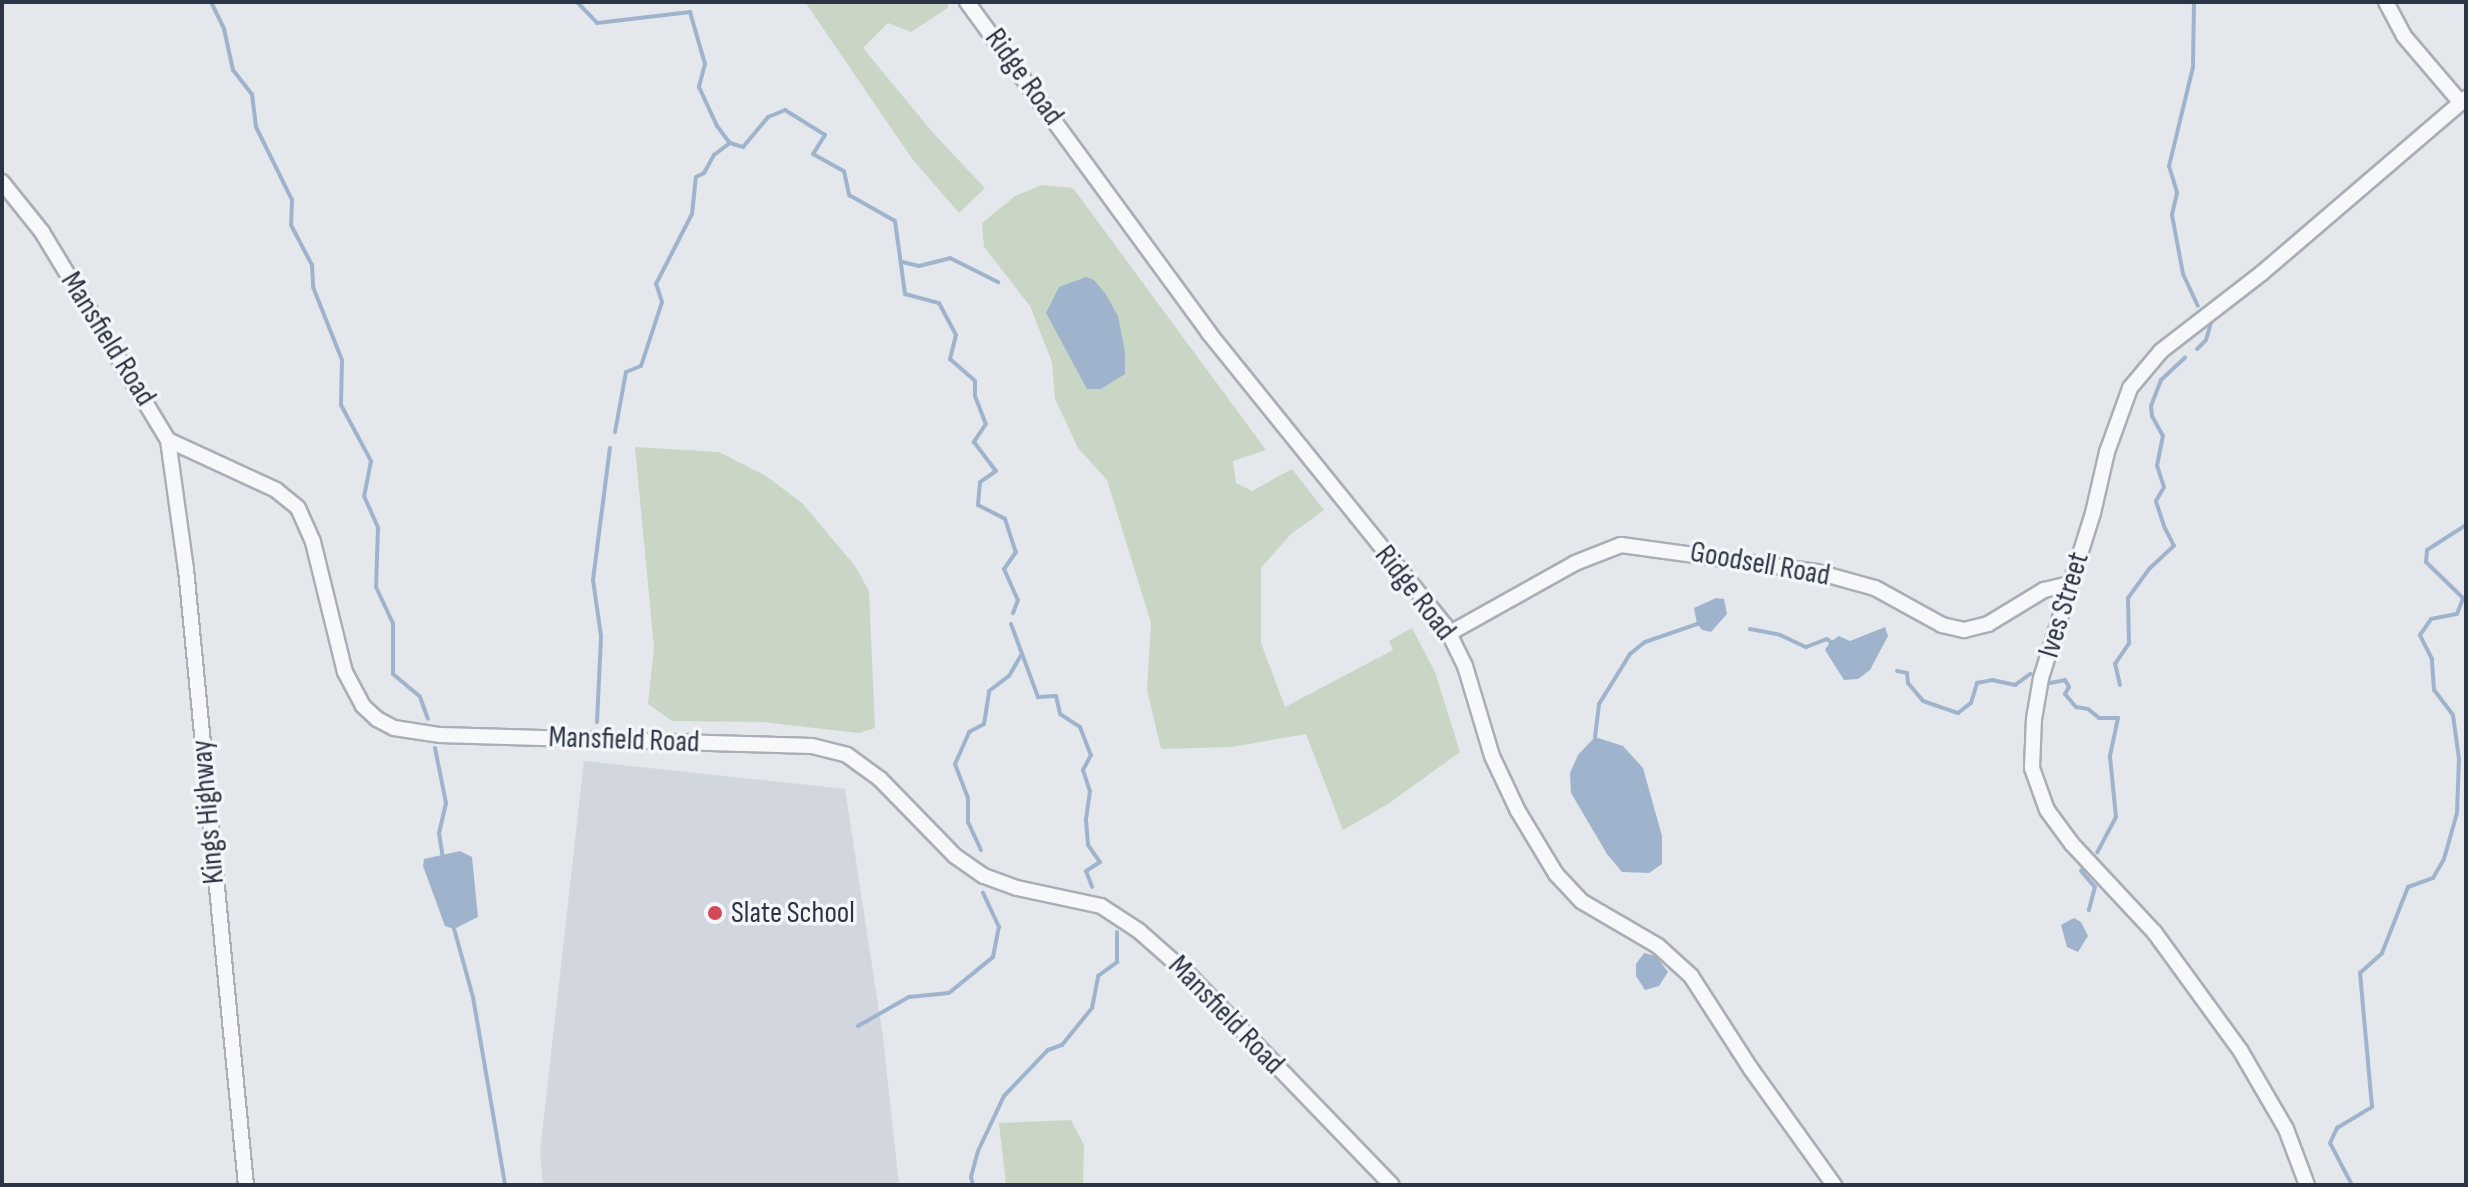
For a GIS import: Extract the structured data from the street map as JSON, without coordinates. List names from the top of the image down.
{
  "streets": {
    "street": [
      "Ridge Road",
      "Mansfield Road",
      "Goodsell Road",
      "Ives Street",
      "Kings Highway"
    ]
  },
  "crossings": [
    ["Ridge Road", "Goodsell Road"],
    ["Mansfield Road", "Kings Highway"],
    ["Goodsell Road", "Ives Street"]
  ],
  "places": ["Slate School"]
}
